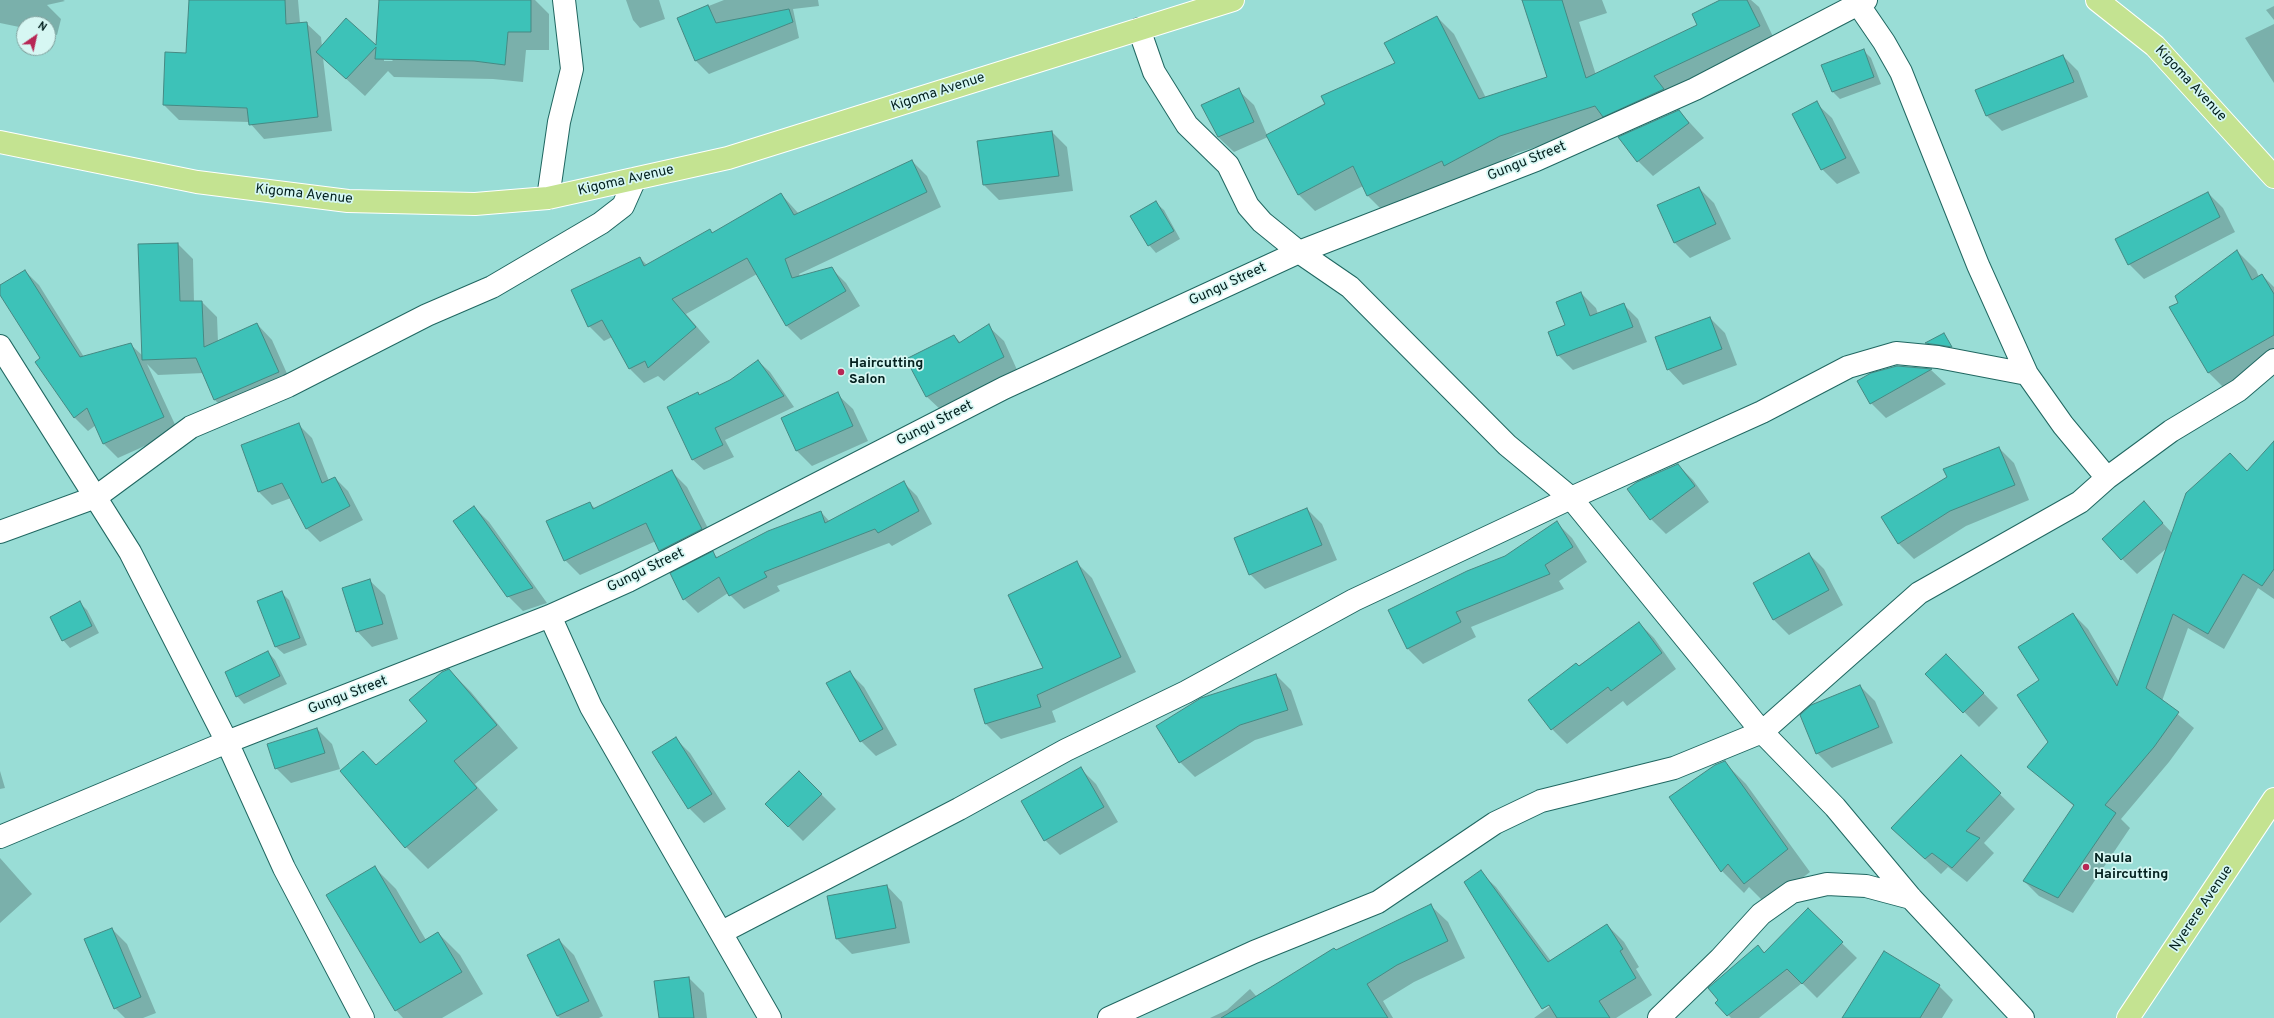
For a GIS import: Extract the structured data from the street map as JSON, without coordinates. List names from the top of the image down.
{
  "streets": {
    "main road": ["Kigoma Avenue", "Nyerere Avenue"],
    "street": ["Gungu Street"]
  },
  "places": ["Haircutting Salon", "Naula Haircutting"],
  "north": "top right"
}
